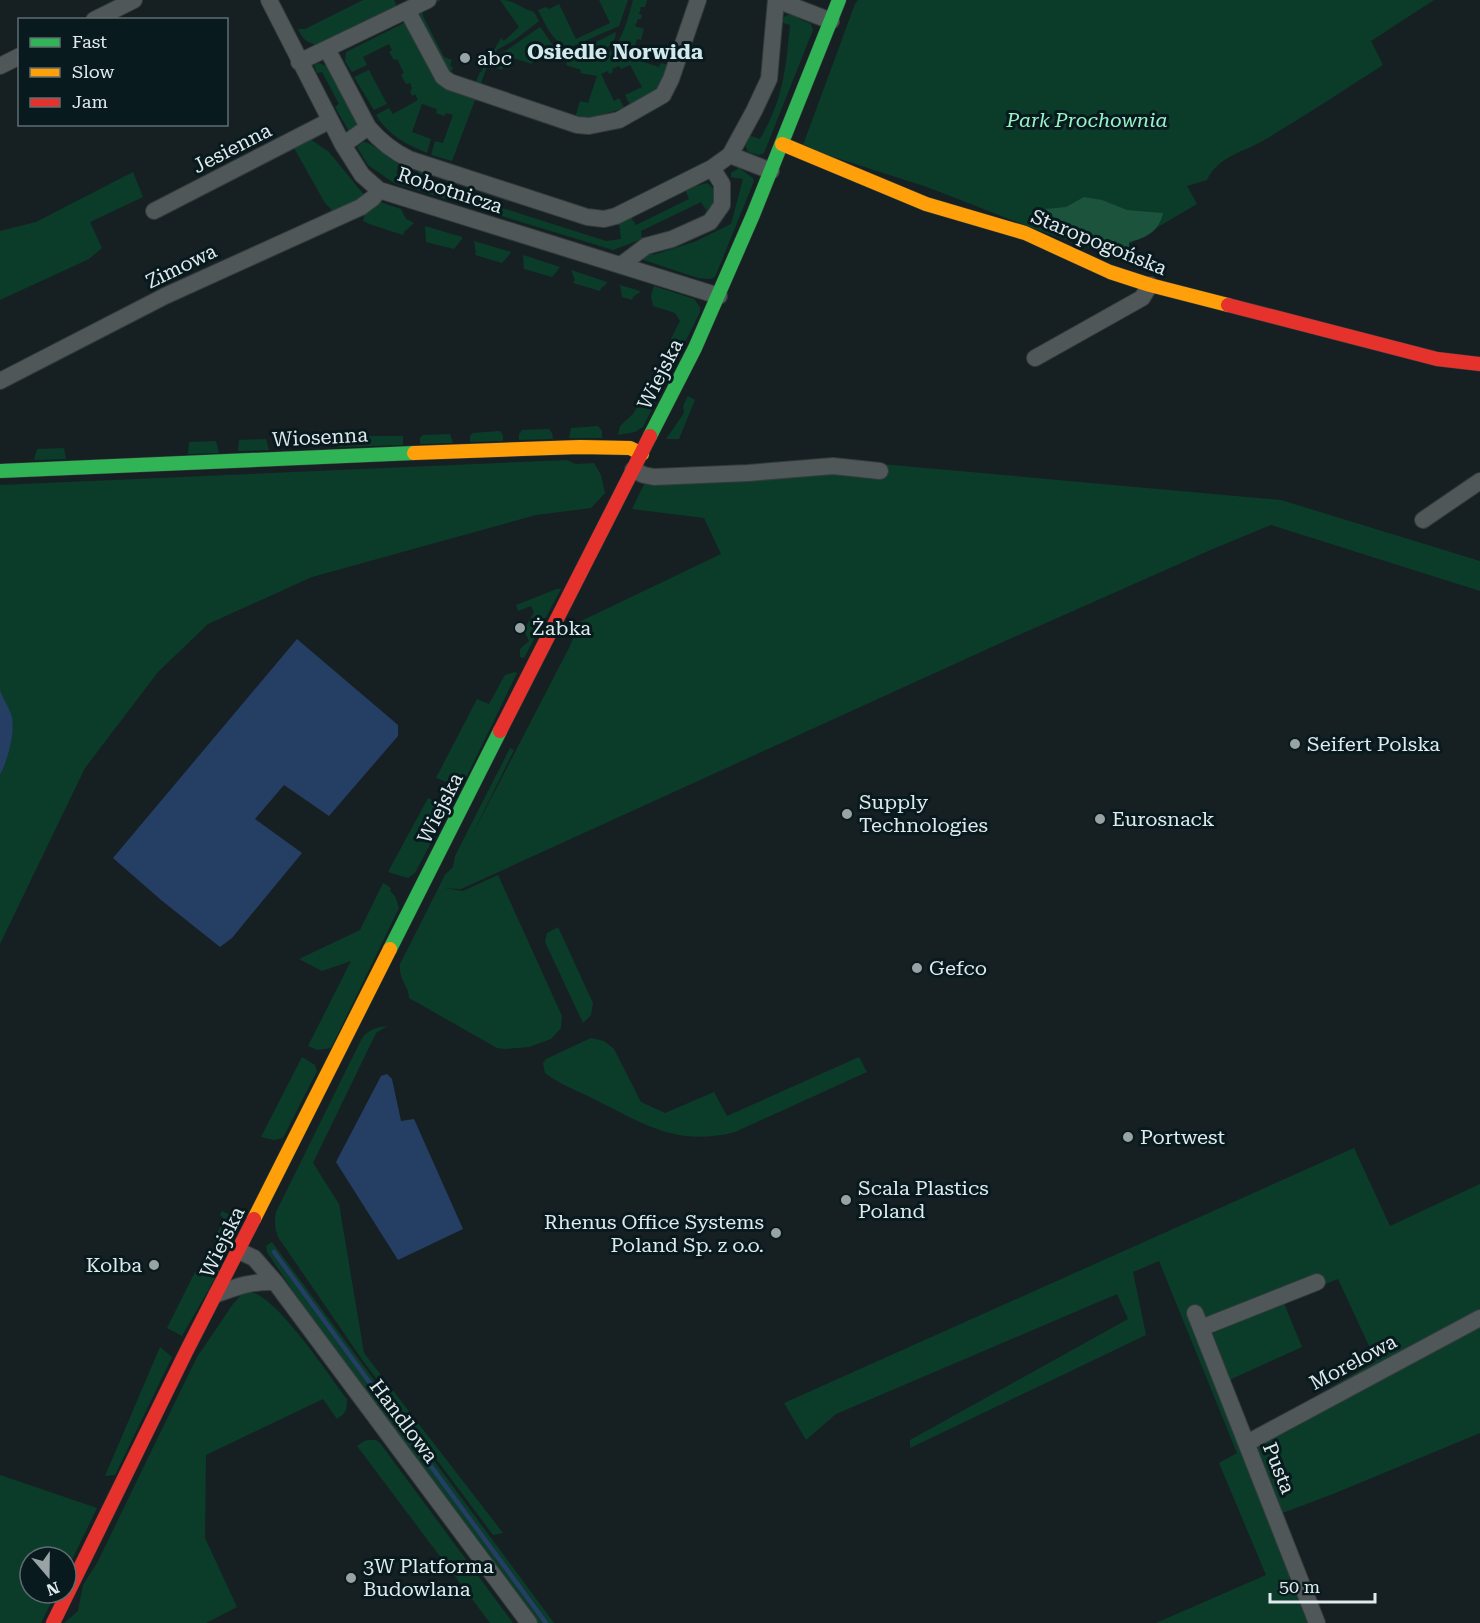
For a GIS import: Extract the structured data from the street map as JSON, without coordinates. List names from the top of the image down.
{
  "streets": {
    "street": [
      "Jesienna",
      "Robotnicza",
      "Staropogońska",
      "Zimowa",
      "Wiejska",
      "Wiosenna",
      "Morelowa",
      "Handlowa",
      "Pusta"
    ]
  },
  "crossings": [
    ["Jesienna", "Robotnicza"],
    ["Robotnicza", "Zimowa"],
    ["Robotnicza", "Wiejska"],
    ["Staropogońska", "Wiejska"],
    ["Wiejska", "Wiosenna"],
    ["Wiejska", "Handlowa"],
    ["Morelowa", "Pusta"]
  ],
  "districts": ["Osiedle Norwida"],
  "parks": ["Park Prochownia"],
  "places": [
    "abc",
    "Żabka",
    "Seifert Polska",
    "Supply Technologies",
    "Eurosnack",
    "Gefco",
    "Portwest",
    "Scala Plastics Poland",
    "Rhenus Office Systems Poland Sp. z o.o.",
    "Kolba",
    "3W Platforma Budowlana"
  ],
  "legend": ["Fast", "Slow", "Jam"],
  "scale_bar": "50 m",
  "north": "bottom"
}
